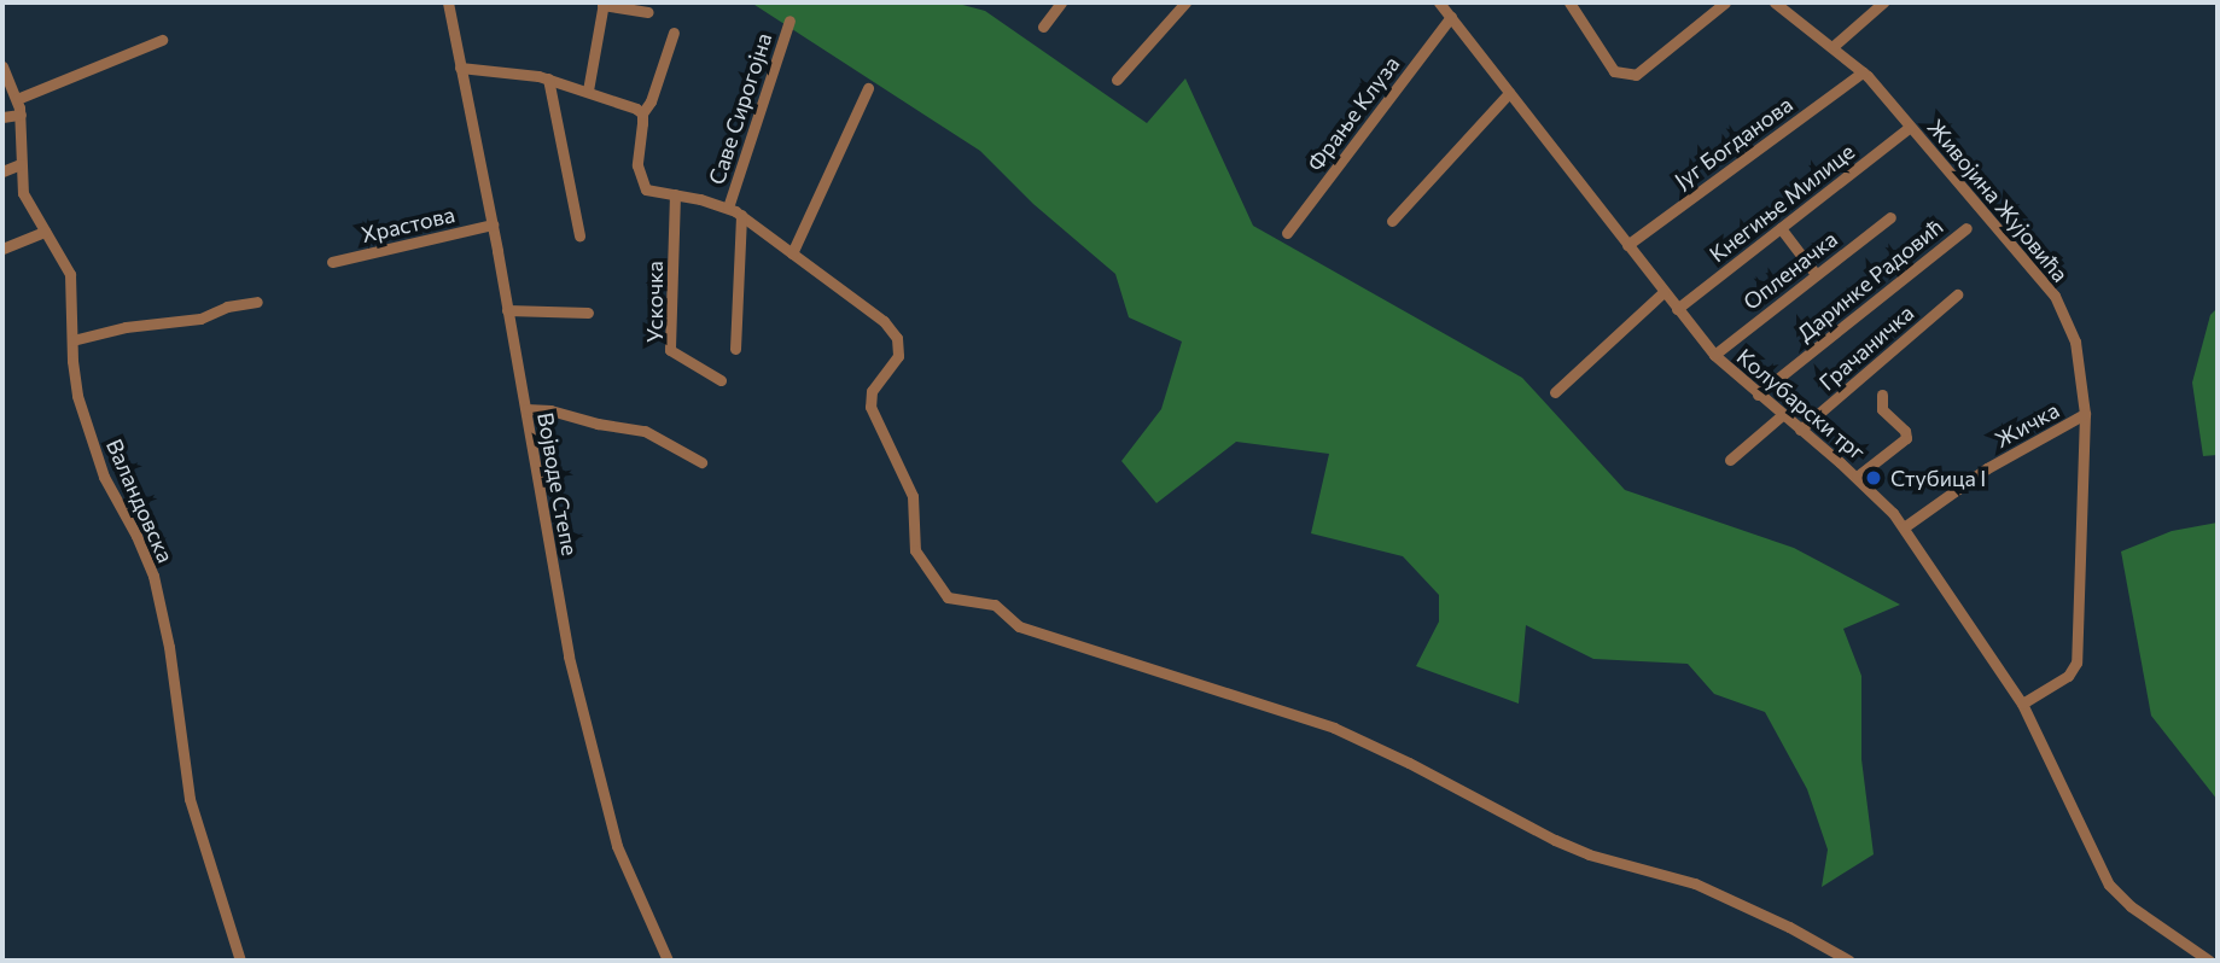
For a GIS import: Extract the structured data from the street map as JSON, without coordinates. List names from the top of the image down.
{
  "streets": {
    "street": [
      "Саве Сирогојна",
      "Фрање Клуза",
      "Југ Богданова",
      "Живојина Жујовића",
      "Кнегиње Милице",
      "Храстова",
      "Опленачка",
      "Даринке Радовић",
      "Ускочка",
      "Грачаничка",
      "Колубарски трг",
      "Жичка",
      "Војводе Степе",
      "Валандовска"
    ]
  },
  "crossings": [
    ["Фрање Клуза", "Колубарски трг"],
    ["Југ Богданова", "Живојина Жујовића"],
    ["Југ Богданова", "Колубарски трг"],
    ["Живојина Жујовића", "Кнегиње Милице"],
    ["Живојина Жујовића", "Колубарски трг"],
    ["Живојина Жујовића", "Жичка"],
    ["Кнегиње Милице", "Колубарски трг"],
    ["Храстова", "Војводе Степе"],
    ["Опленачка", "Колубарски трг"],
    ["Даринке Радовић", "Колубарски трг"],
    ["Грачаничка", "Колубарски трг"],
    ["Колубарски трг", "Жичка"]
  ],
  "places": ["Стубица I"]
}
